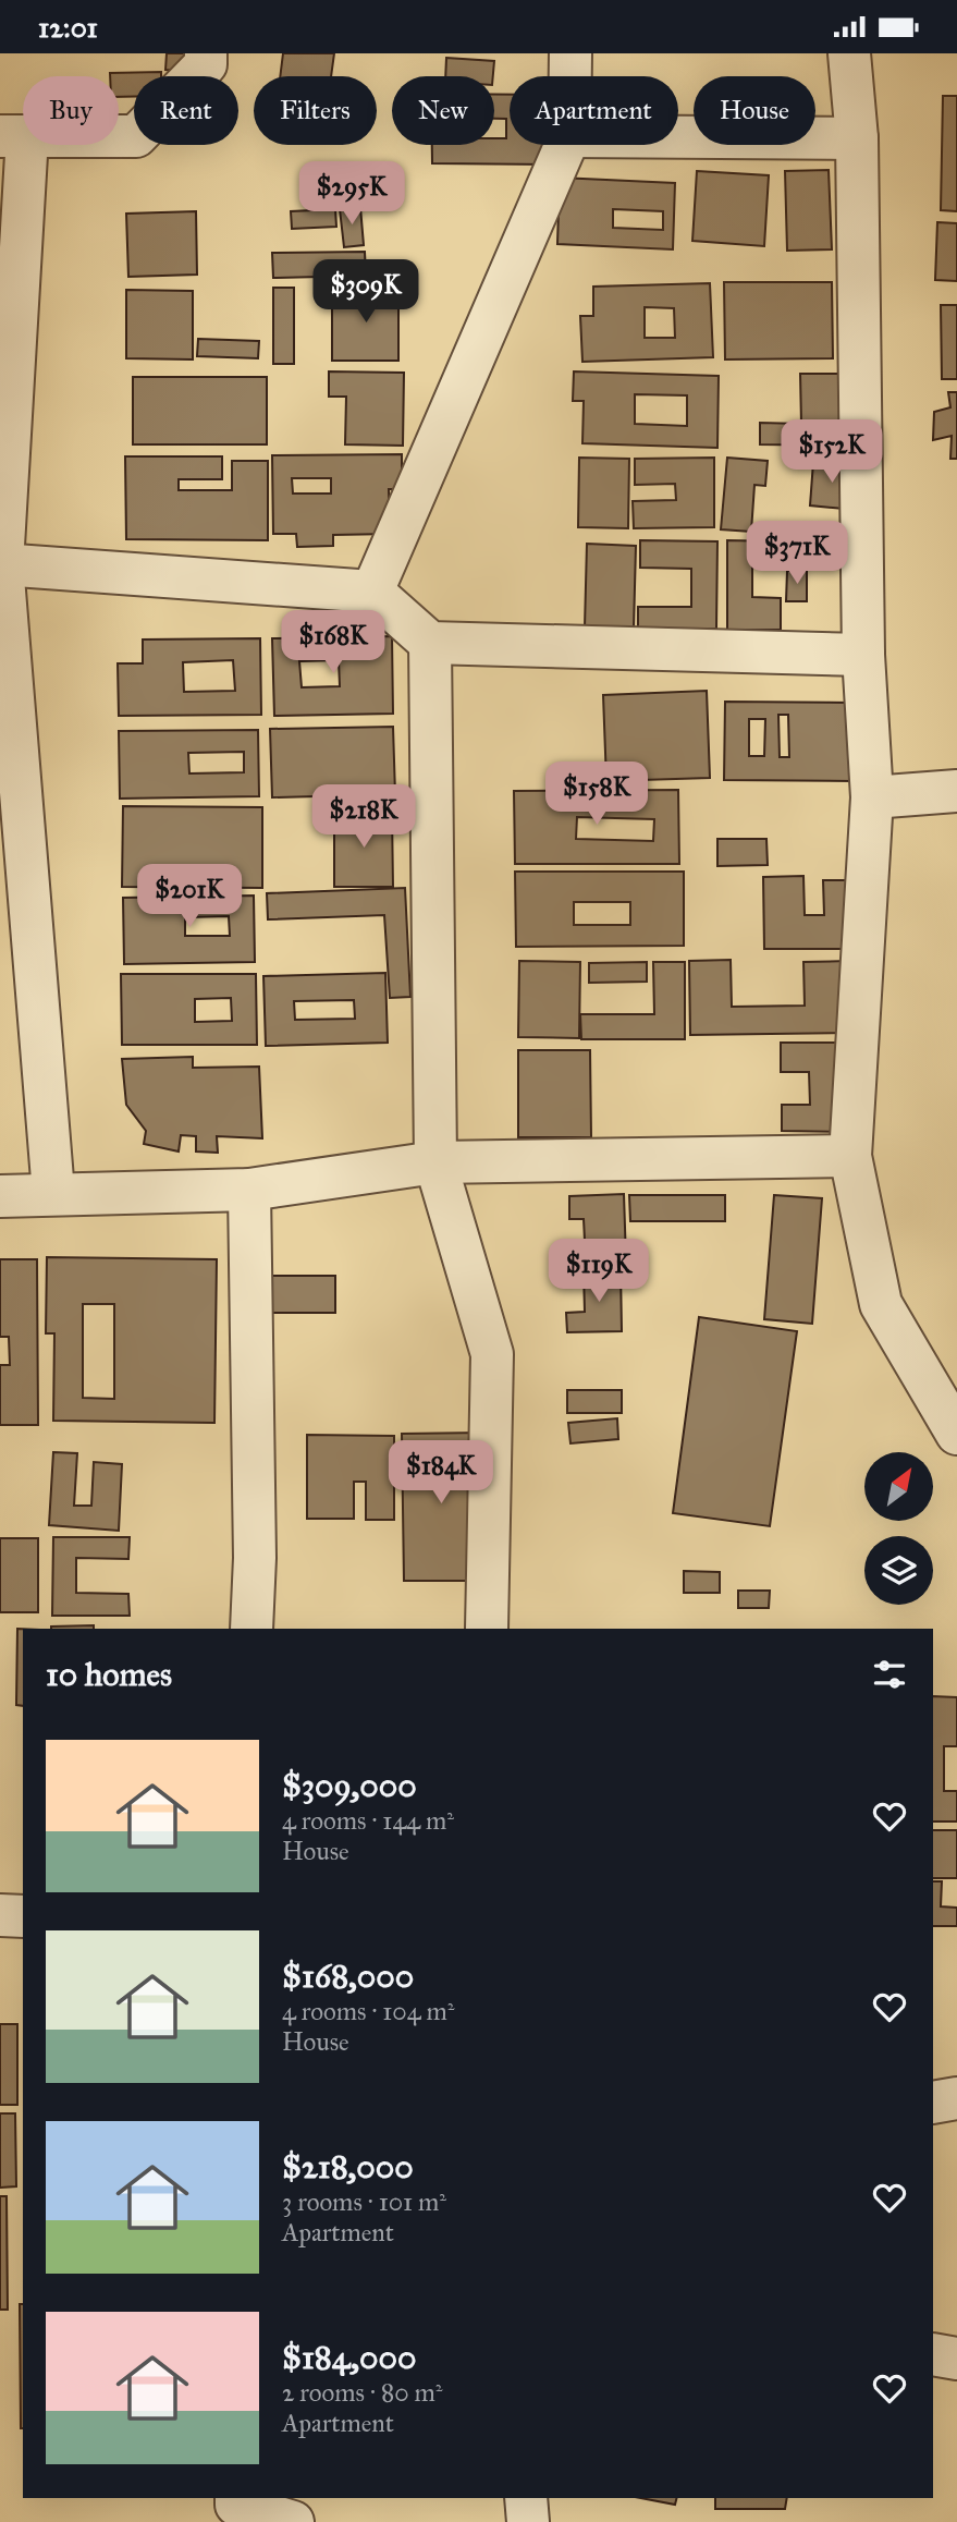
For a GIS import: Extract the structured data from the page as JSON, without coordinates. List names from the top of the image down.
{
  "north": "top right",
  "page": {
    "status": "12:01",
    "chip": [
      "Buy",
      "Rent",
      "Filters",
      "New",
      "Apartment",
      "House"
    ],
    "price": [
      "$295K",
      "$309K",
      "$152K",
      "$371K",
      "$168K",
      "$158K",
      "$218K",
      "$201K",
      "$119K",
      "$184K"
    ],
    "heading": "10 homes",
    "list": [
      {
        "name": "$309,000",
        "note": "4 rooms · 144 m² · House"
      },
      {
        "name": "$168,000",
        "note": "4 rooms · 104 m² · House"
      },
      {
        "name": "$218,000",
        "note": "3 rooms · 101 m² · Apartment"
      },
      {
        "name": "$184,000",
        "note": "2 rooms · 80 m² · Apartment"
      }
    ]
  }
}
